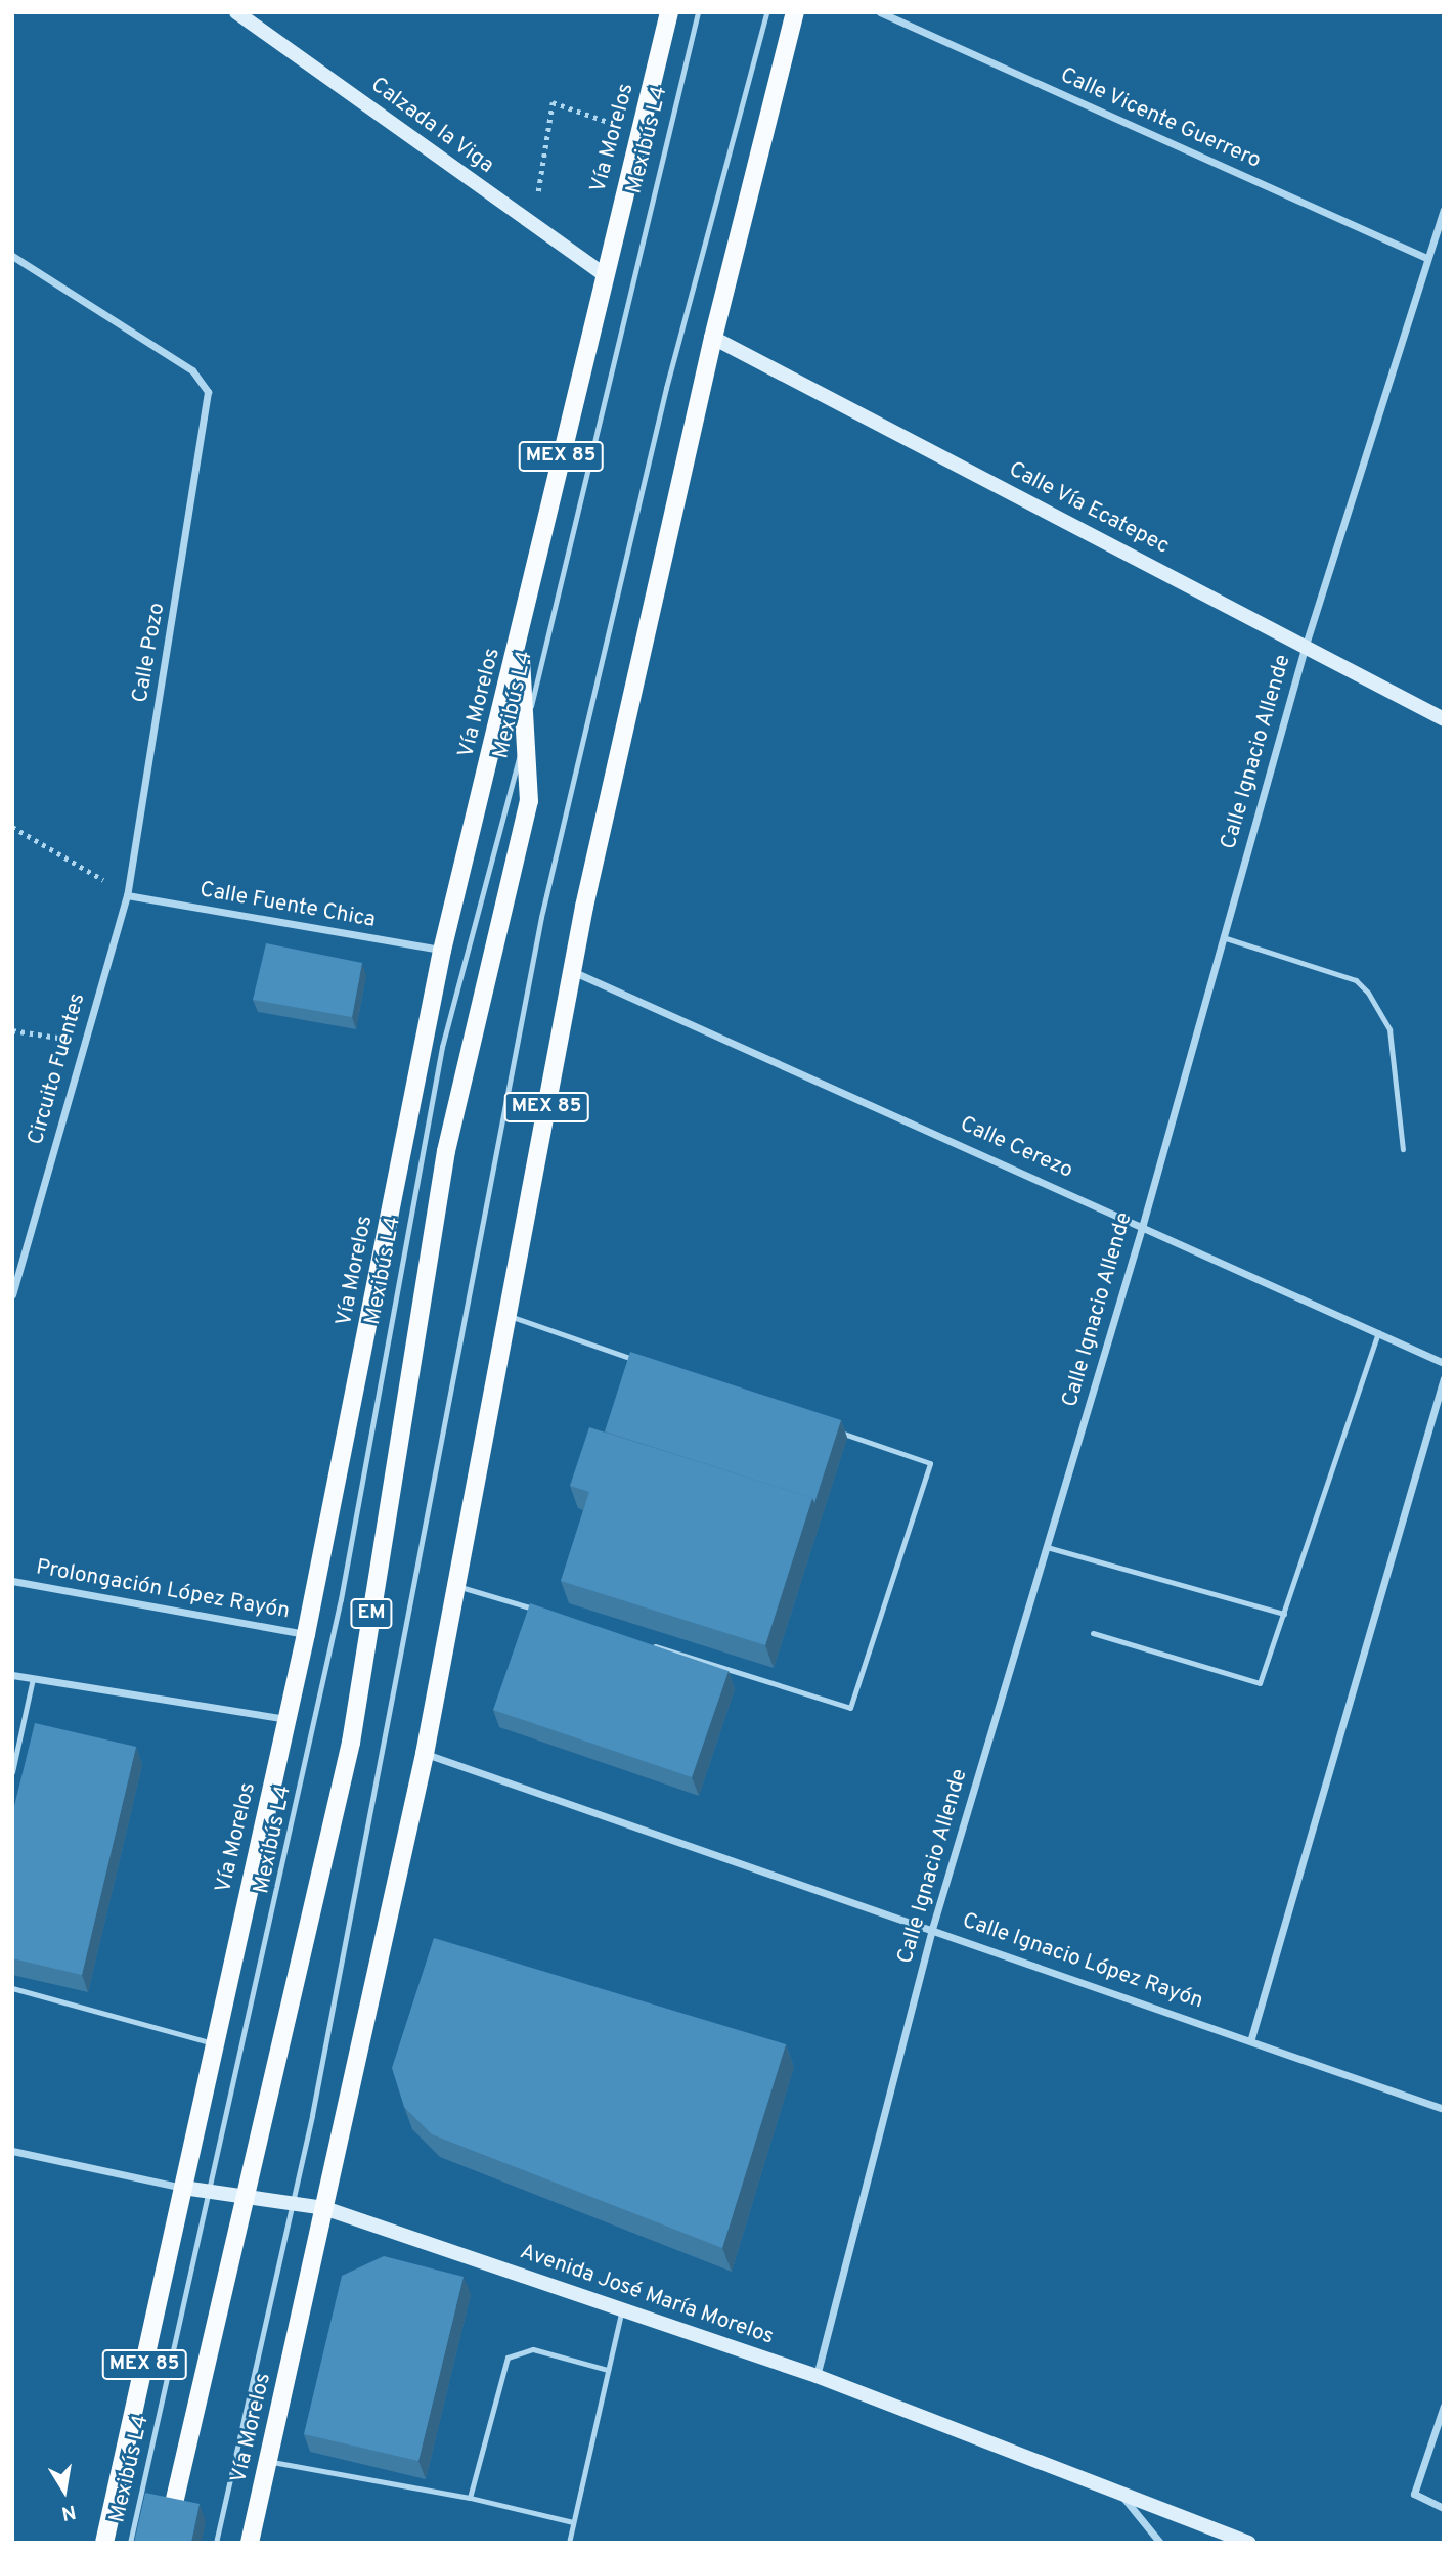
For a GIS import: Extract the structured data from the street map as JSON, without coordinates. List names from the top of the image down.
{
  "streets": {
    "main road": [
      "Calzada la Viga",
      "Vía Morelos",
      "MEX 85",
      "Calle Vía Ecatepec",
      "EM",
      "Avenida José María Morelos"
    ],
    "street": [
      "Calle Vicente Guerrero",
      "Calle Pozo",
      "Calle Ignacio Allende",
      "Calle Fuente Chica",
      "Circuito Fuentes",
      "Calle Cerezo",
      "Prolongación López Rayón",
      "Calle Ignacio López Rayón"
    ],
    "lane": ["Mexibús L4"]
  },
  "crossings": [
    ["Calle Vicente Guerrero", "Calle Ignacio Allende"],
    ["Calzada la Viga", "Vía Morelos"],
    ["Vía Morelos", "Calle Vía Ecatepec"],
    ["Vía Morelos", "Calle Fuente Chica"],
    ["Vía Morelos", "Calle Cerezo"],
    ["Vía Morelos", "Prolongación López Rayón"],
    ["Vía Morelos", "EM"],
    ["Vía Morelos", "Calle Ignacio López Rayón"],
    ["Vía Morelos", "Avenida José María Morelos"],
    ["Mexibús L4", "Avenida José María Morelos"],
    ["Calle Vía Ecatepec", "Calle Ignacio Allende"],
    ["Calle Pozo", "Calle Fuente Chica"],
    ["Calle Pozo", "Circuito Fuentes"],
    ["Calle Ignacio Allende", "Calle Cerezo"],
    ["Calle Ignacio Allende", "Calle Ignacio López Rayón"],
    ["Calle Ignacio Allende", "Avenida José María Morelos"],
    ["Calle Fuente Chica", "Circuito Fuentes"]
  ],
  "north": "bottom"
}
